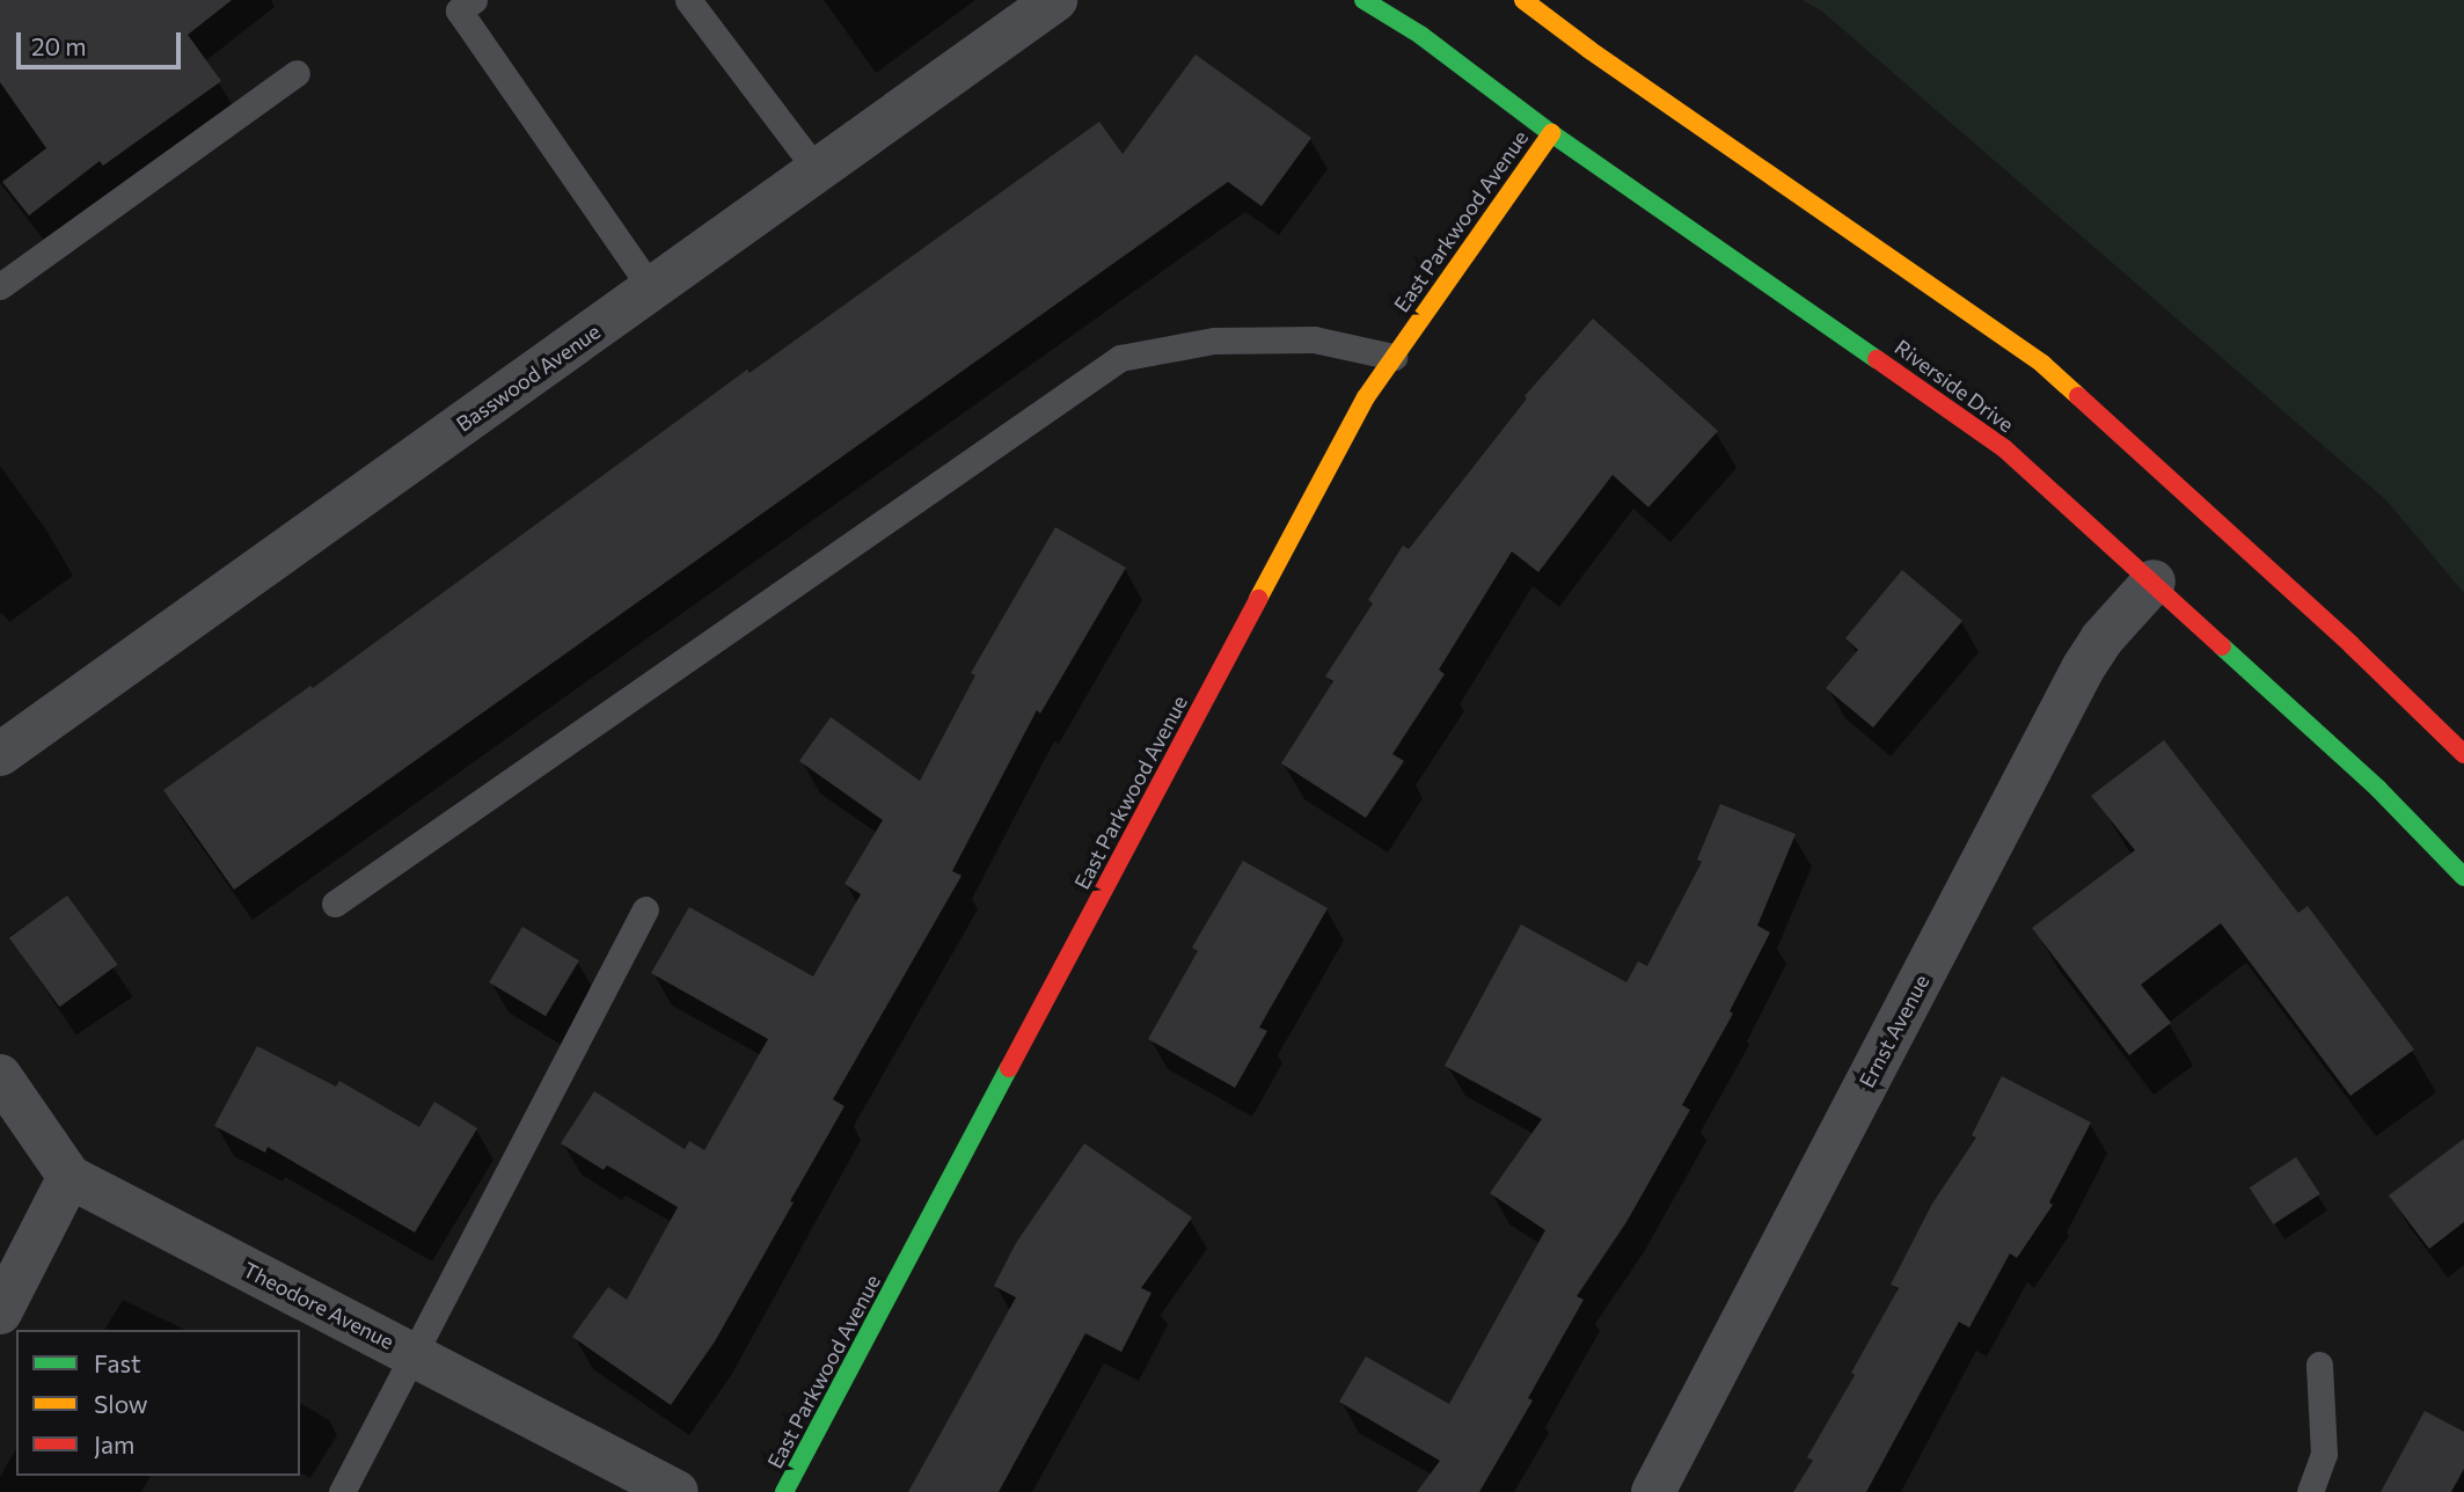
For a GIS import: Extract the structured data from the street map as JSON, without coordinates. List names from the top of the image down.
{
  "streets": {
    "main road": ["East Parkwood Avenue", "Riverside Drive"],
    "street": ["Basswood Avenue", "Ernst Avenue", "Theodore Avenue"]
  },
  "crossings": [
    ["East Parkwood Avenue", "Riverside Drive"],
    ["Riverside Drive", "Ernst Avenue"]
  ],
  "legend": ["Fast", "Slow", "Jam"],
  "scale_bar": "20 m"
}
